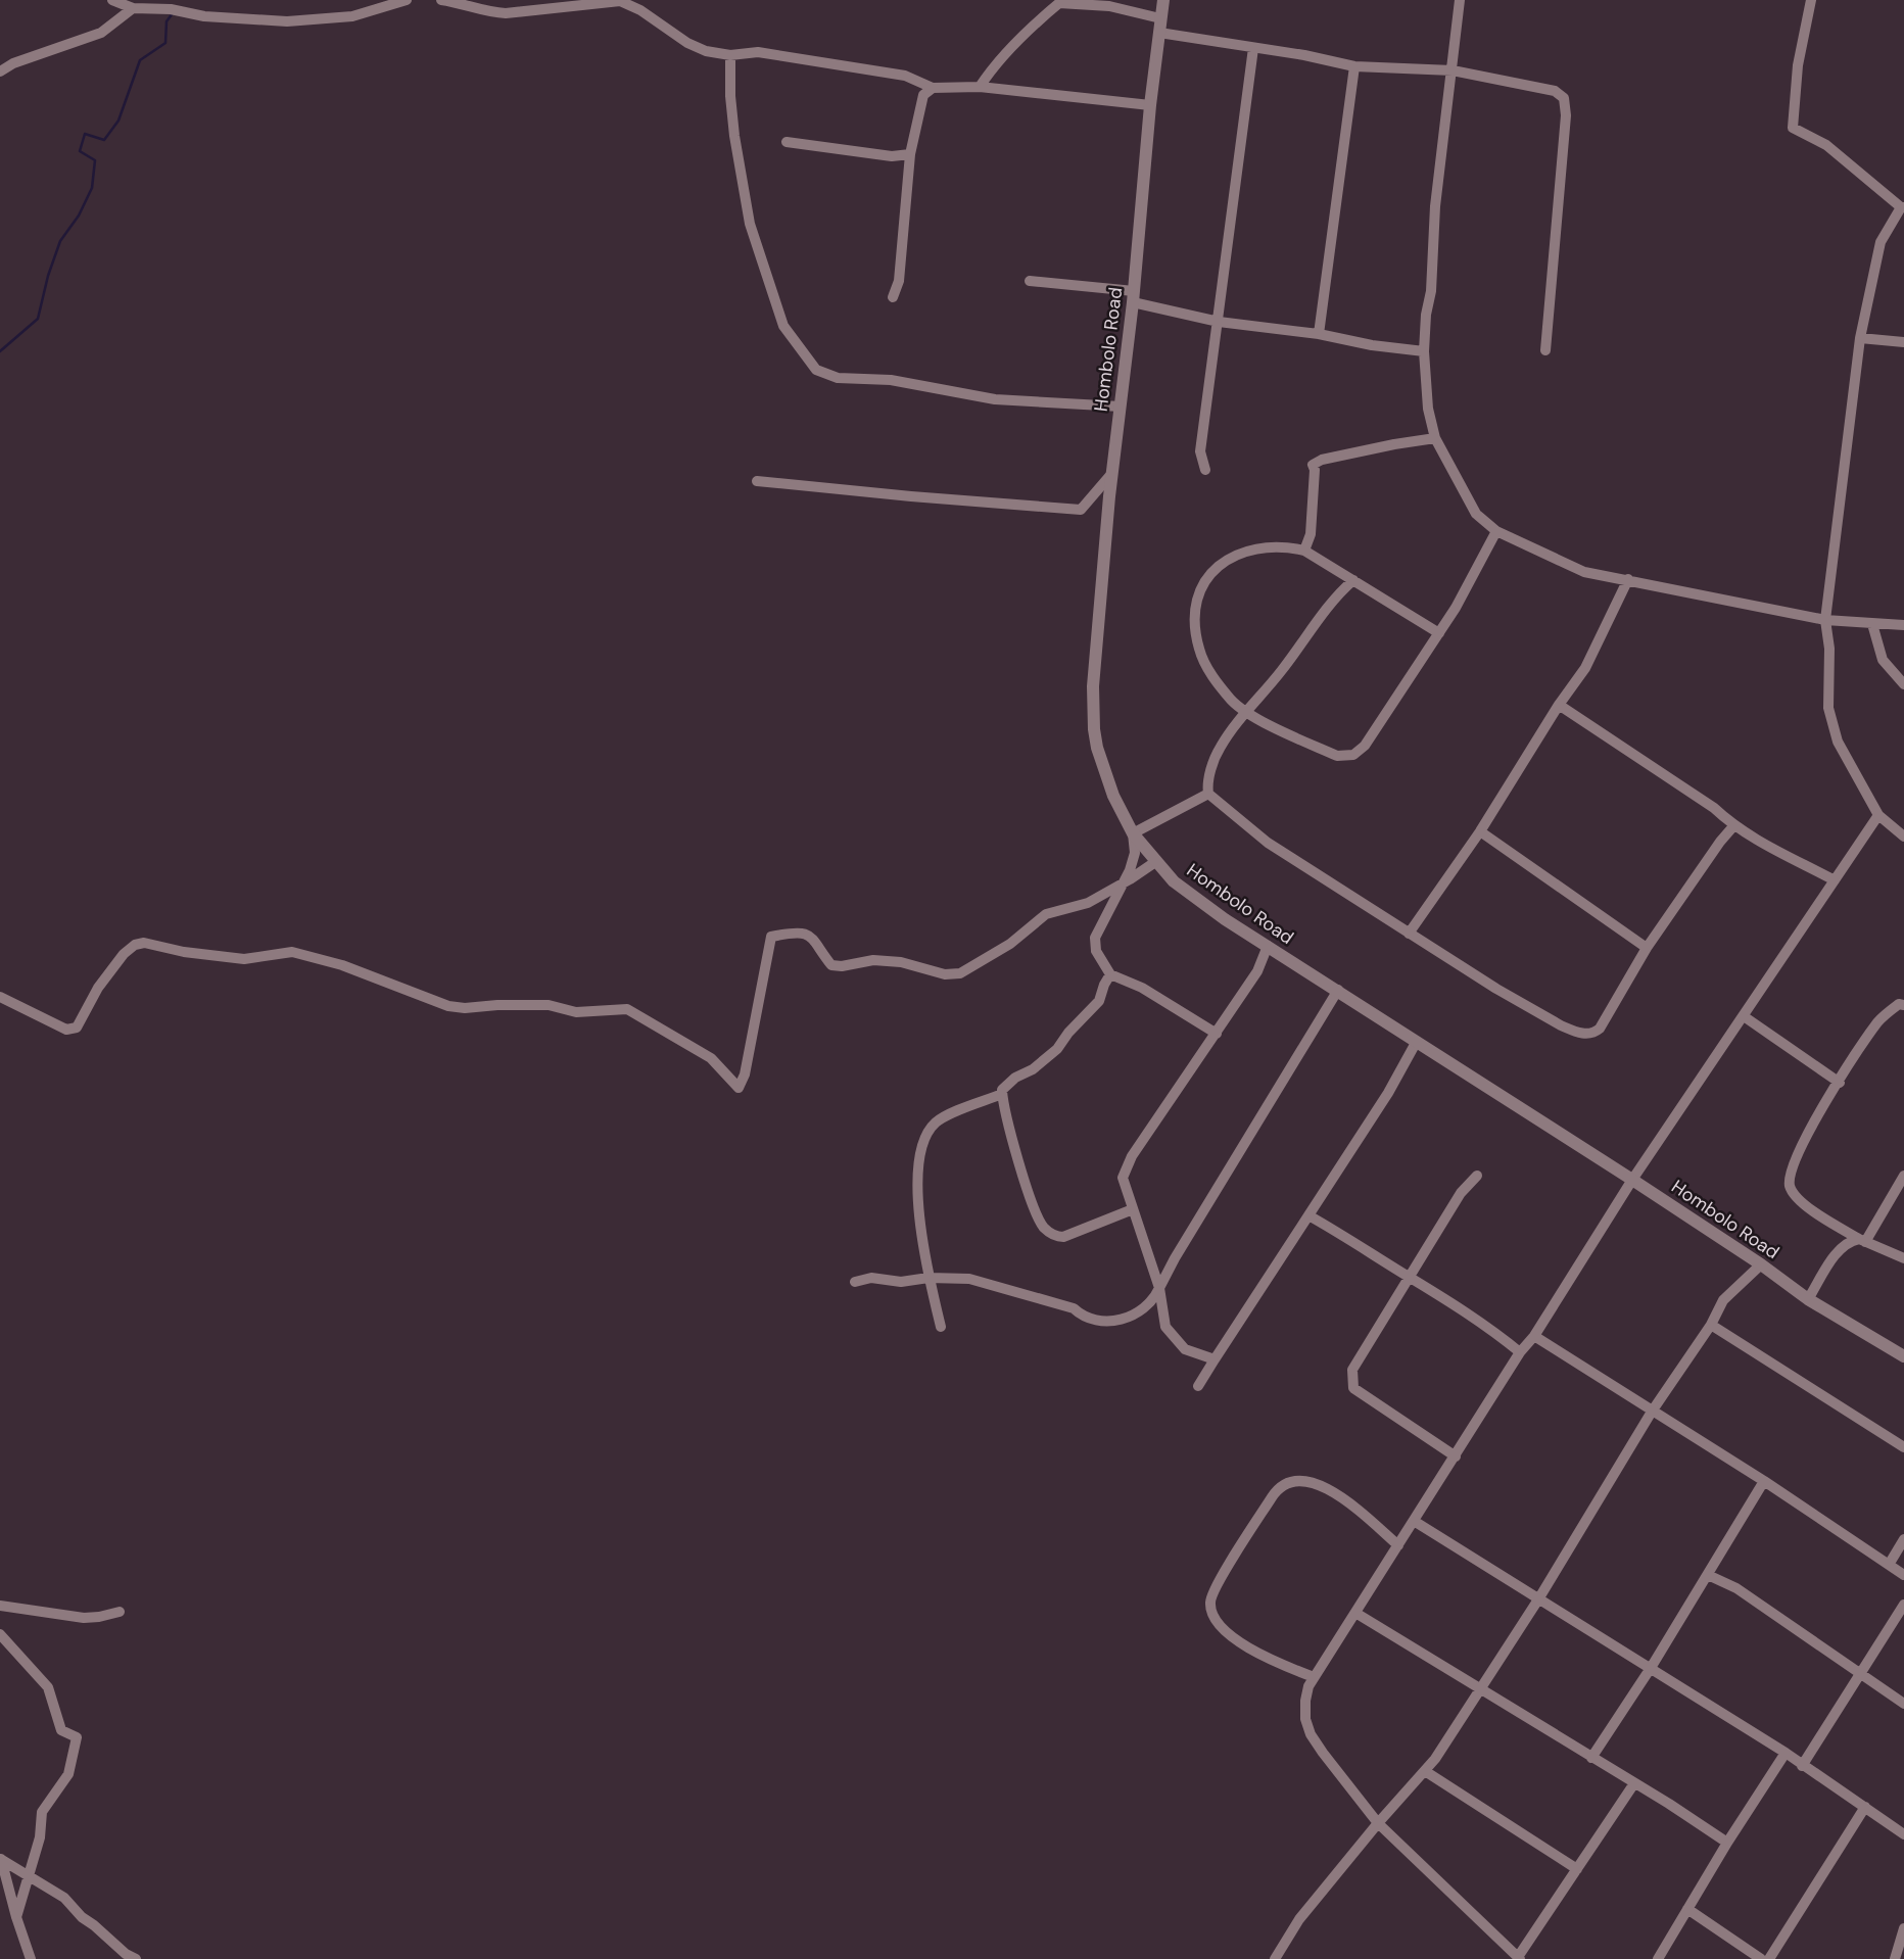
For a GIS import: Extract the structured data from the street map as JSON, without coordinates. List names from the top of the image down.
{
  "streets": {
    "street": ["Hombolo Road"]
  }
}
